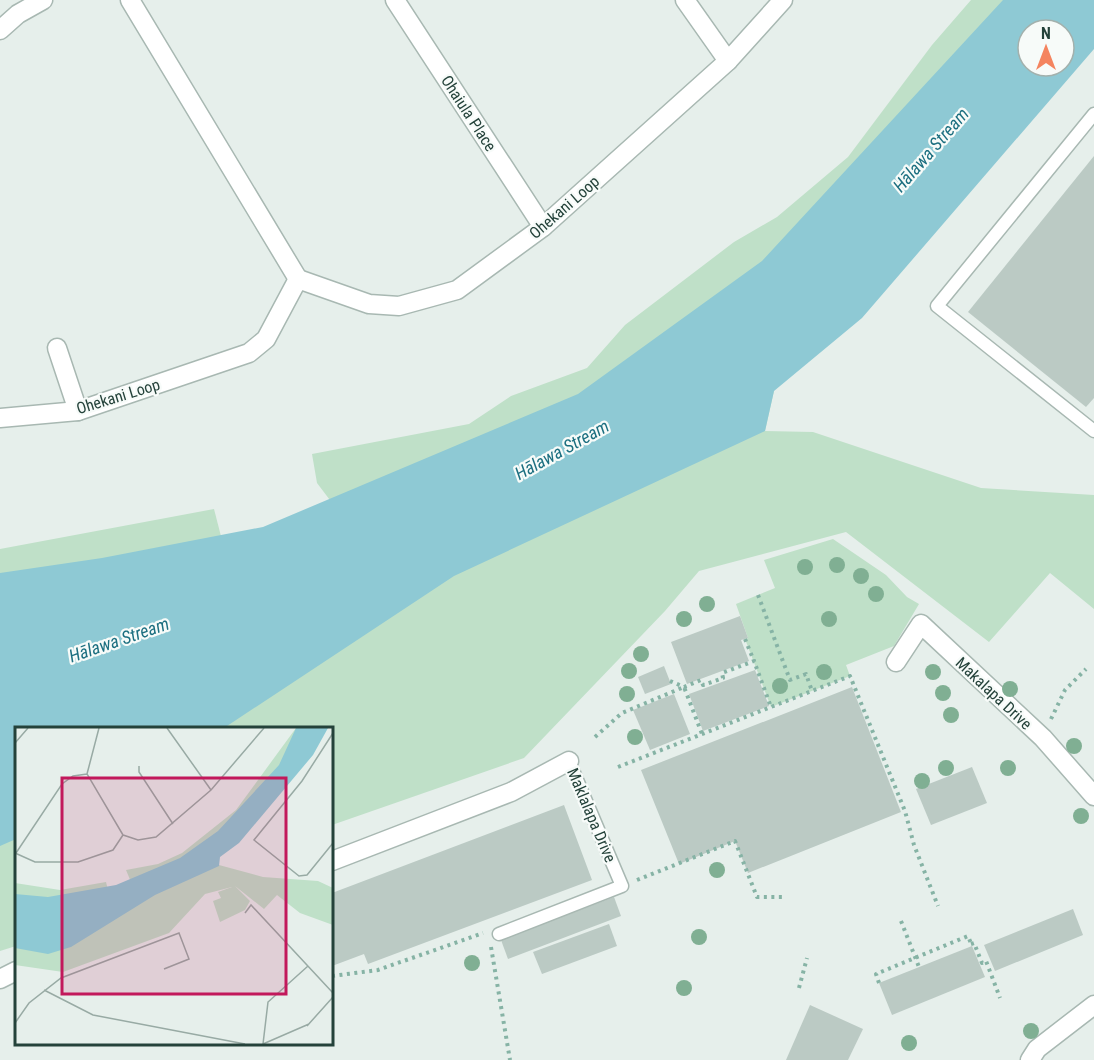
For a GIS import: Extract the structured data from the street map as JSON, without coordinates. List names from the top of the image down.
{
  "streets": {
    "street": [
      "Ohaiula Place",
      "Ohekani Loop",
      "Makalapa Drive",
      "Maklalapa Drive"
    ]
  },
  "crossings": [
    ["Ohaiula Place", "Ohekani Loop"]
  ],
  "water": ["Hālawa Stream"],
  "north": "top"
}
